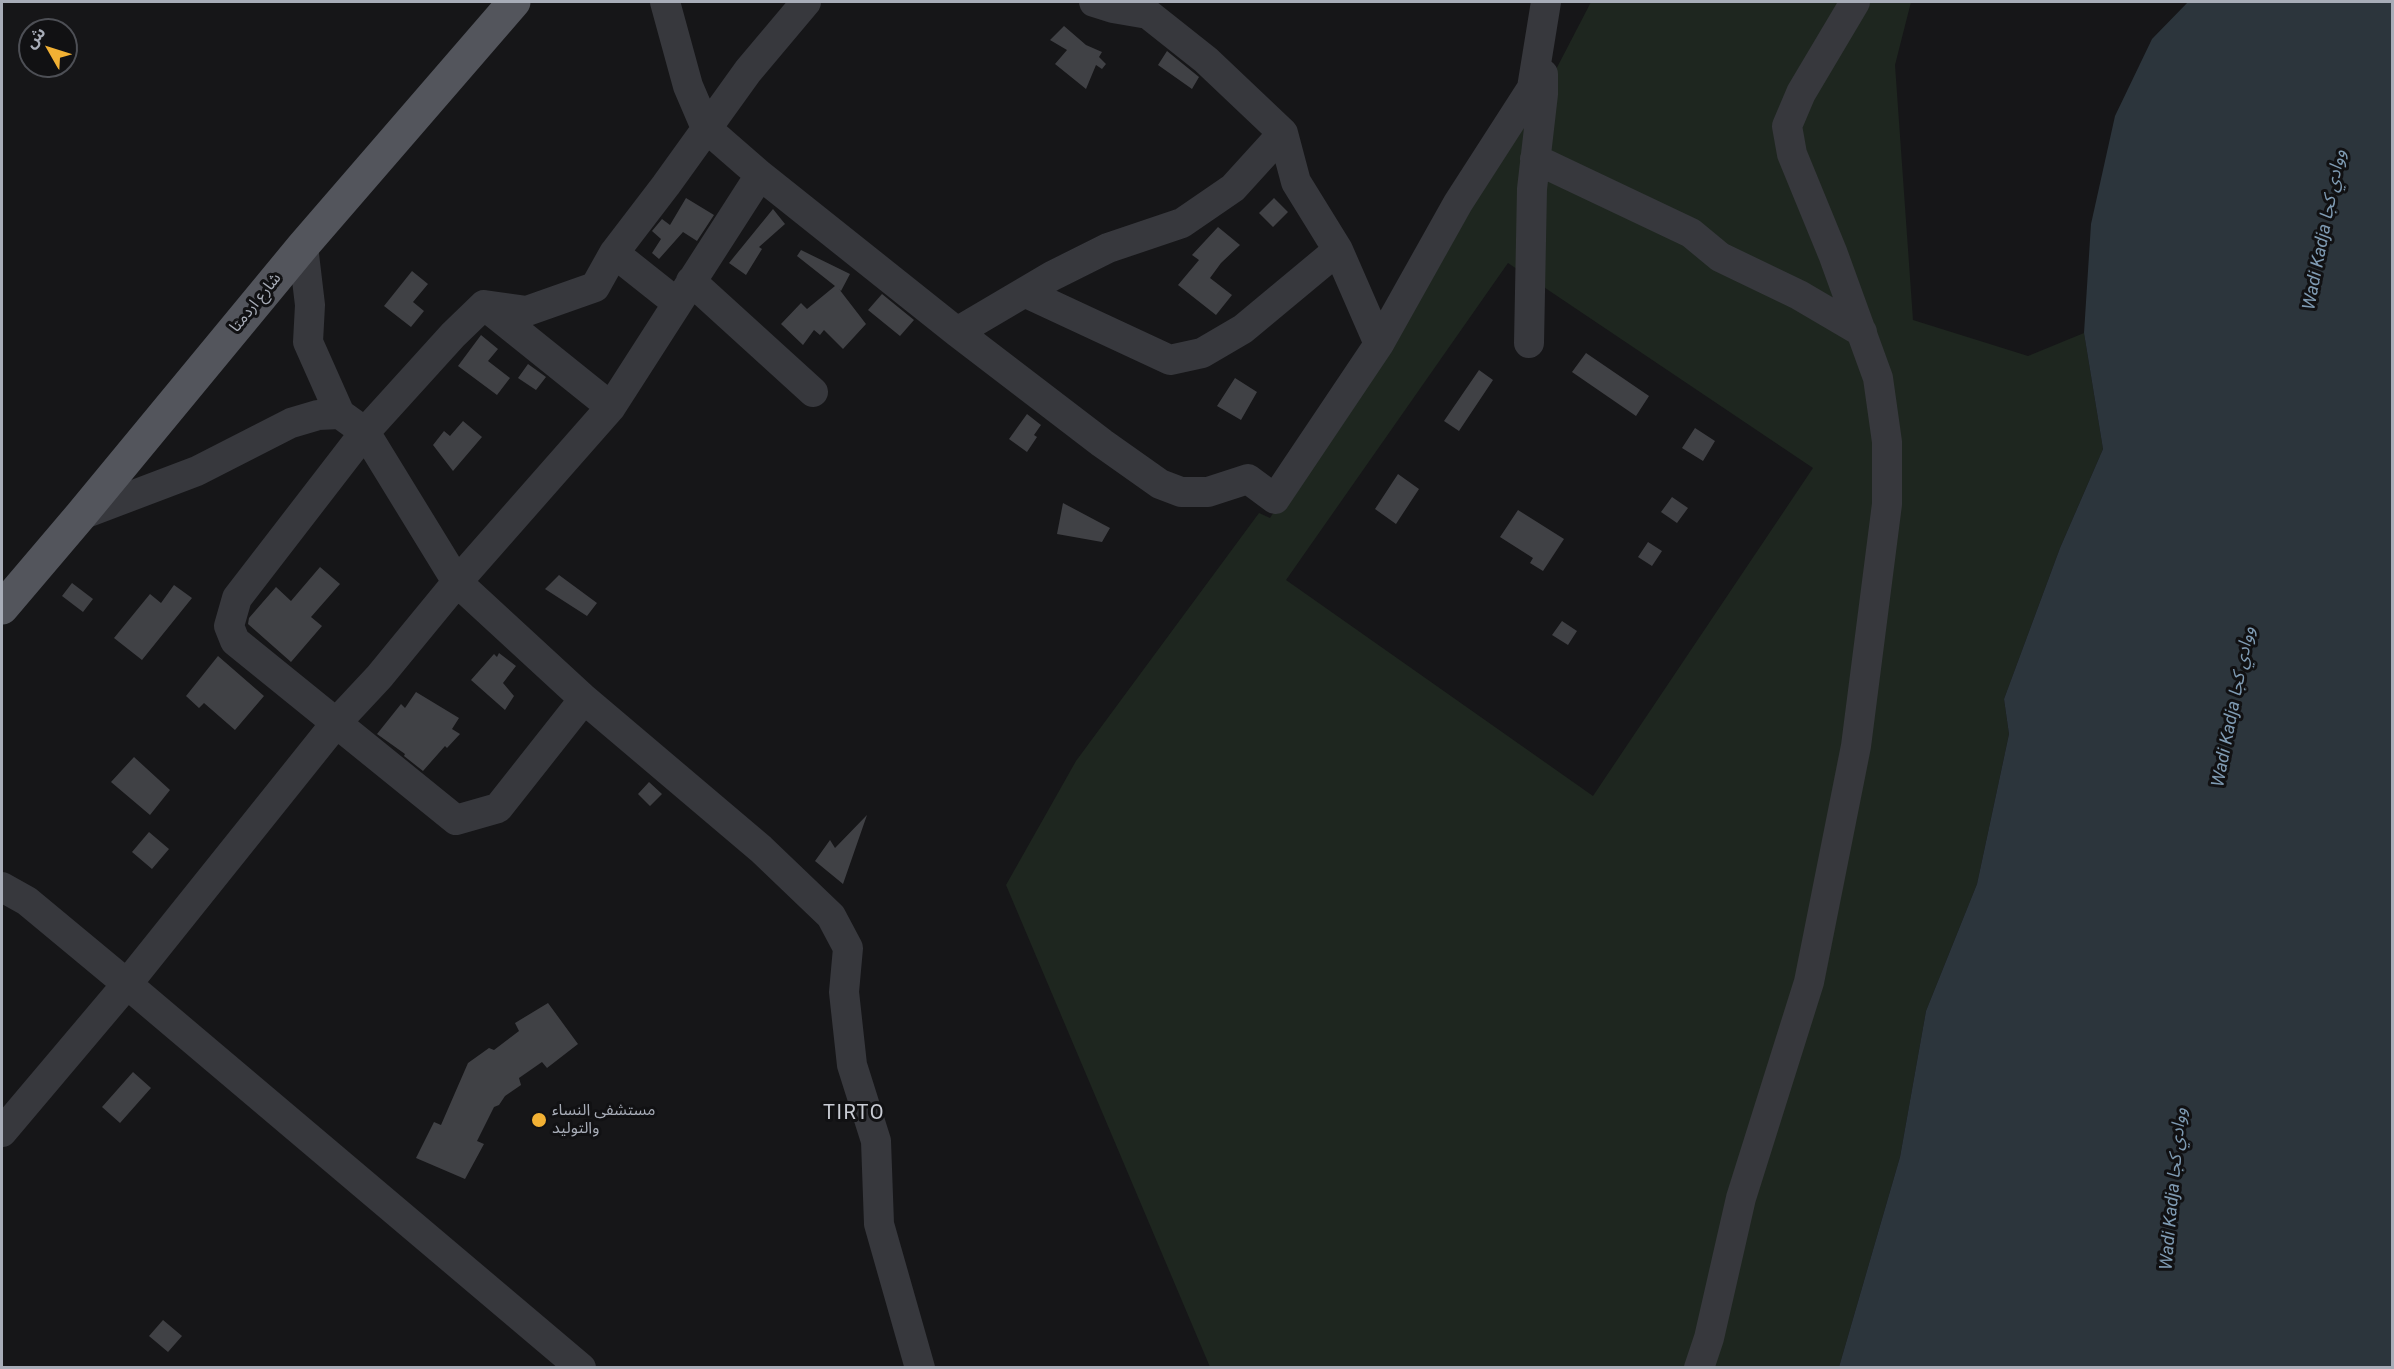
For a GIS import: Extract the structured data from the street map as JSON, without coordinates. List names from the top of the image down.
{
  "streets": {
    "main road": ["شارع اردمتا"]
  },
  "districts": ["TIRTO"],
  "water": ["Wadi Kadja ووادي كجا"],
  "places": ["مستشفى النساء والتوليد"],
  "north": "top left"
}
